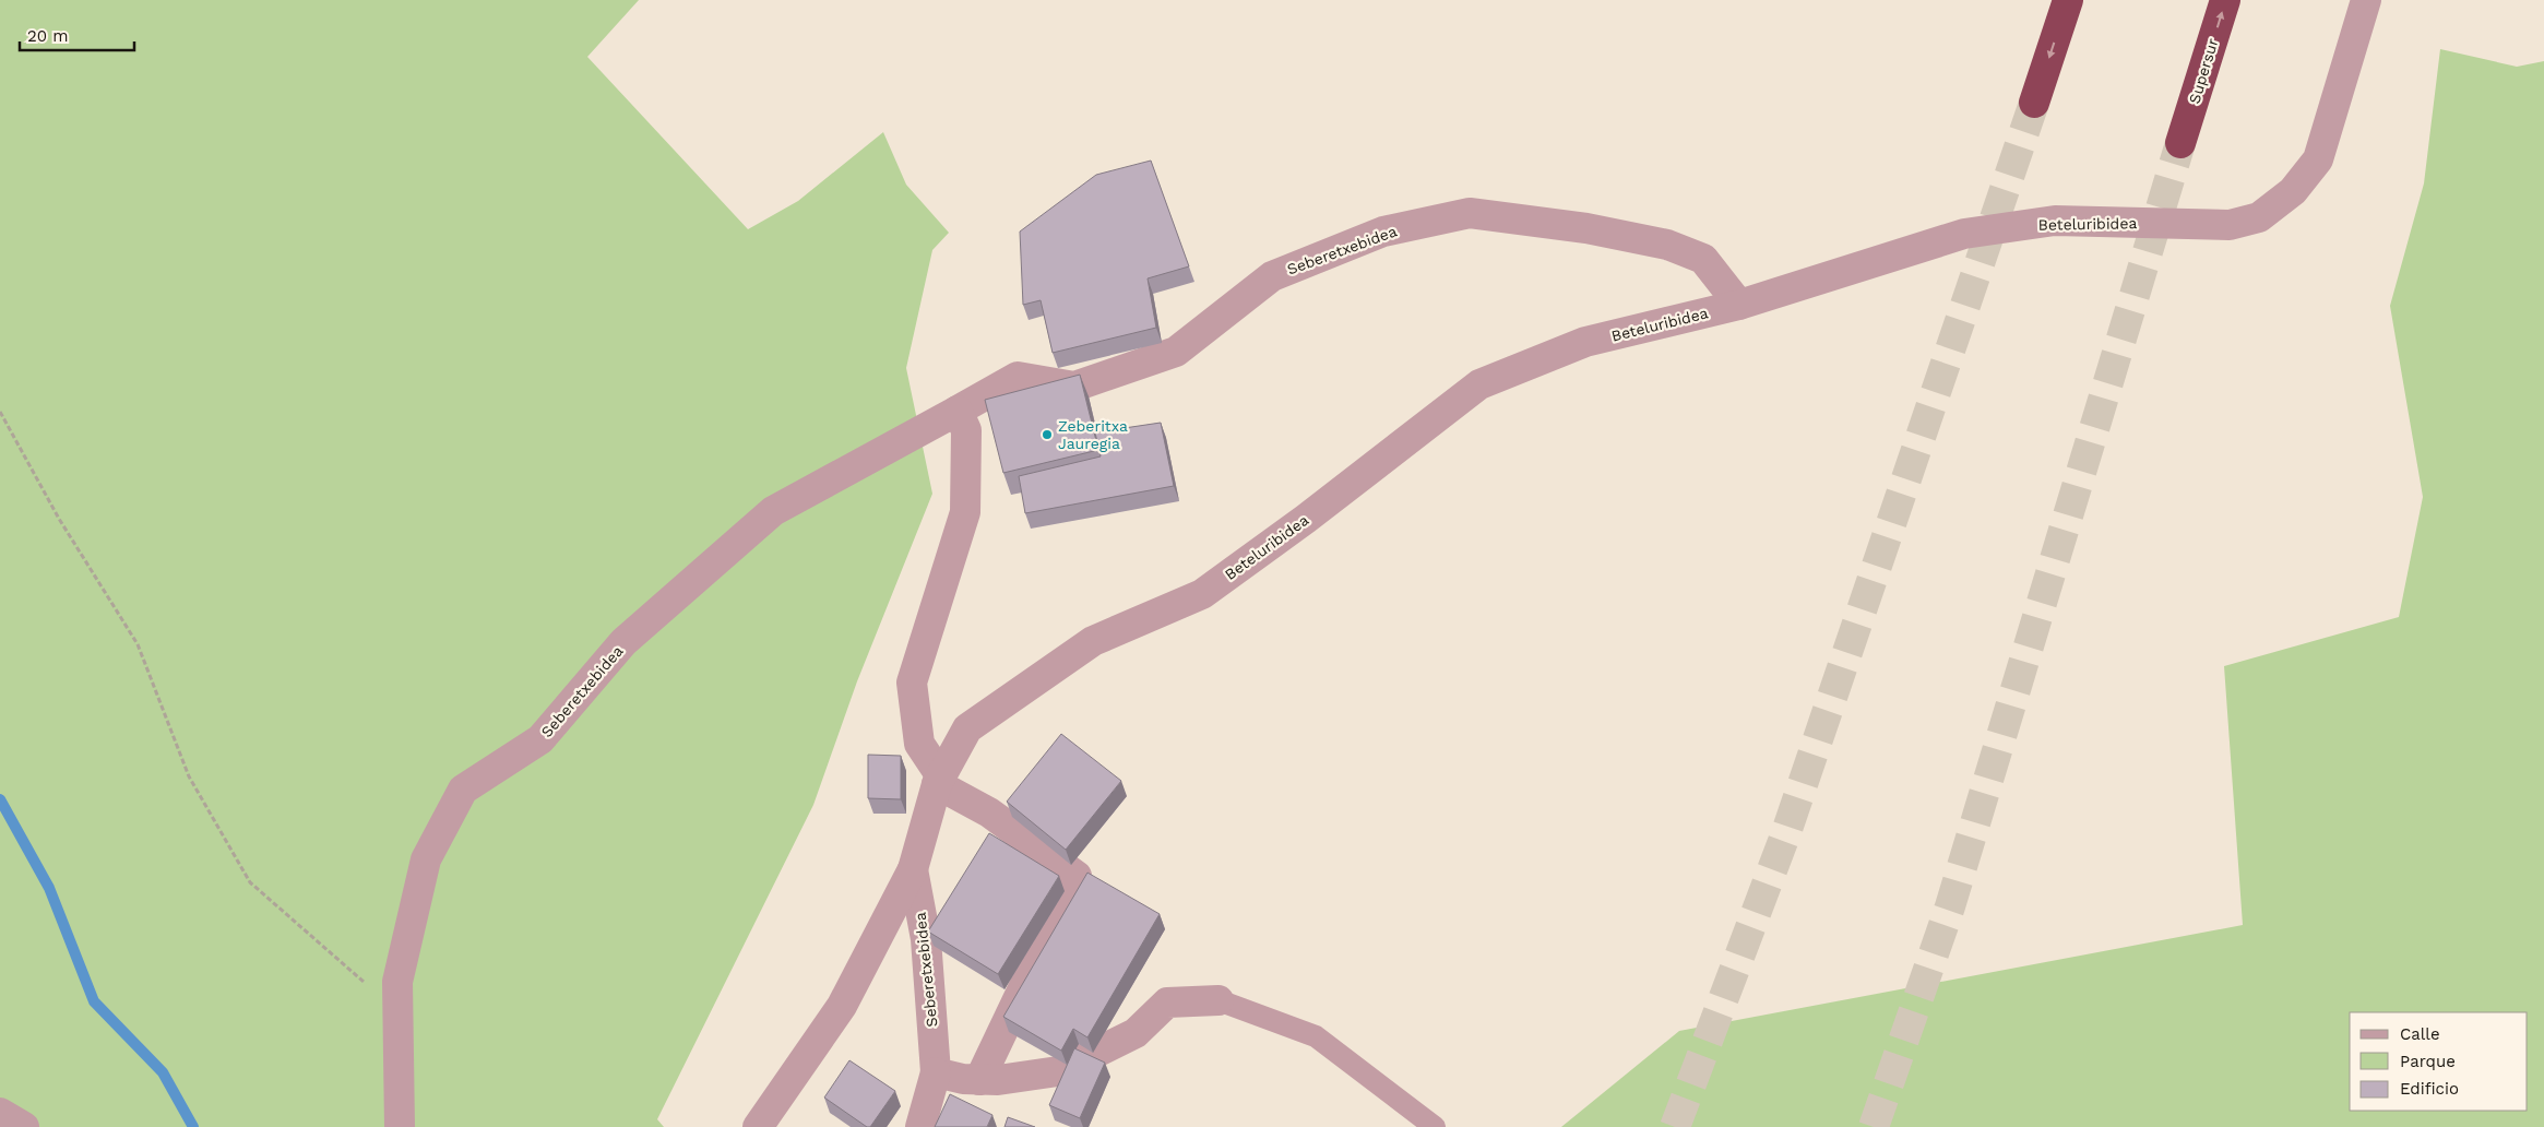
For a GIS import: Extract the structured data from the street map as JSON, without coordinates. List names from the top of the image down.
{
  "streets": {
    "highway": ["Supersur"],
    "street": ["Beteluribidea", "Seberetxebidea"]
  },
  "crossings": [
    ["Beteluribidea", "Seberetxebidea"]
  ],
  "places": ["Zeberitxa Jauregia"],
  "legend": ["Calle", "Parque", "Edificio"],
  "scale_bar": "20 m"
}
